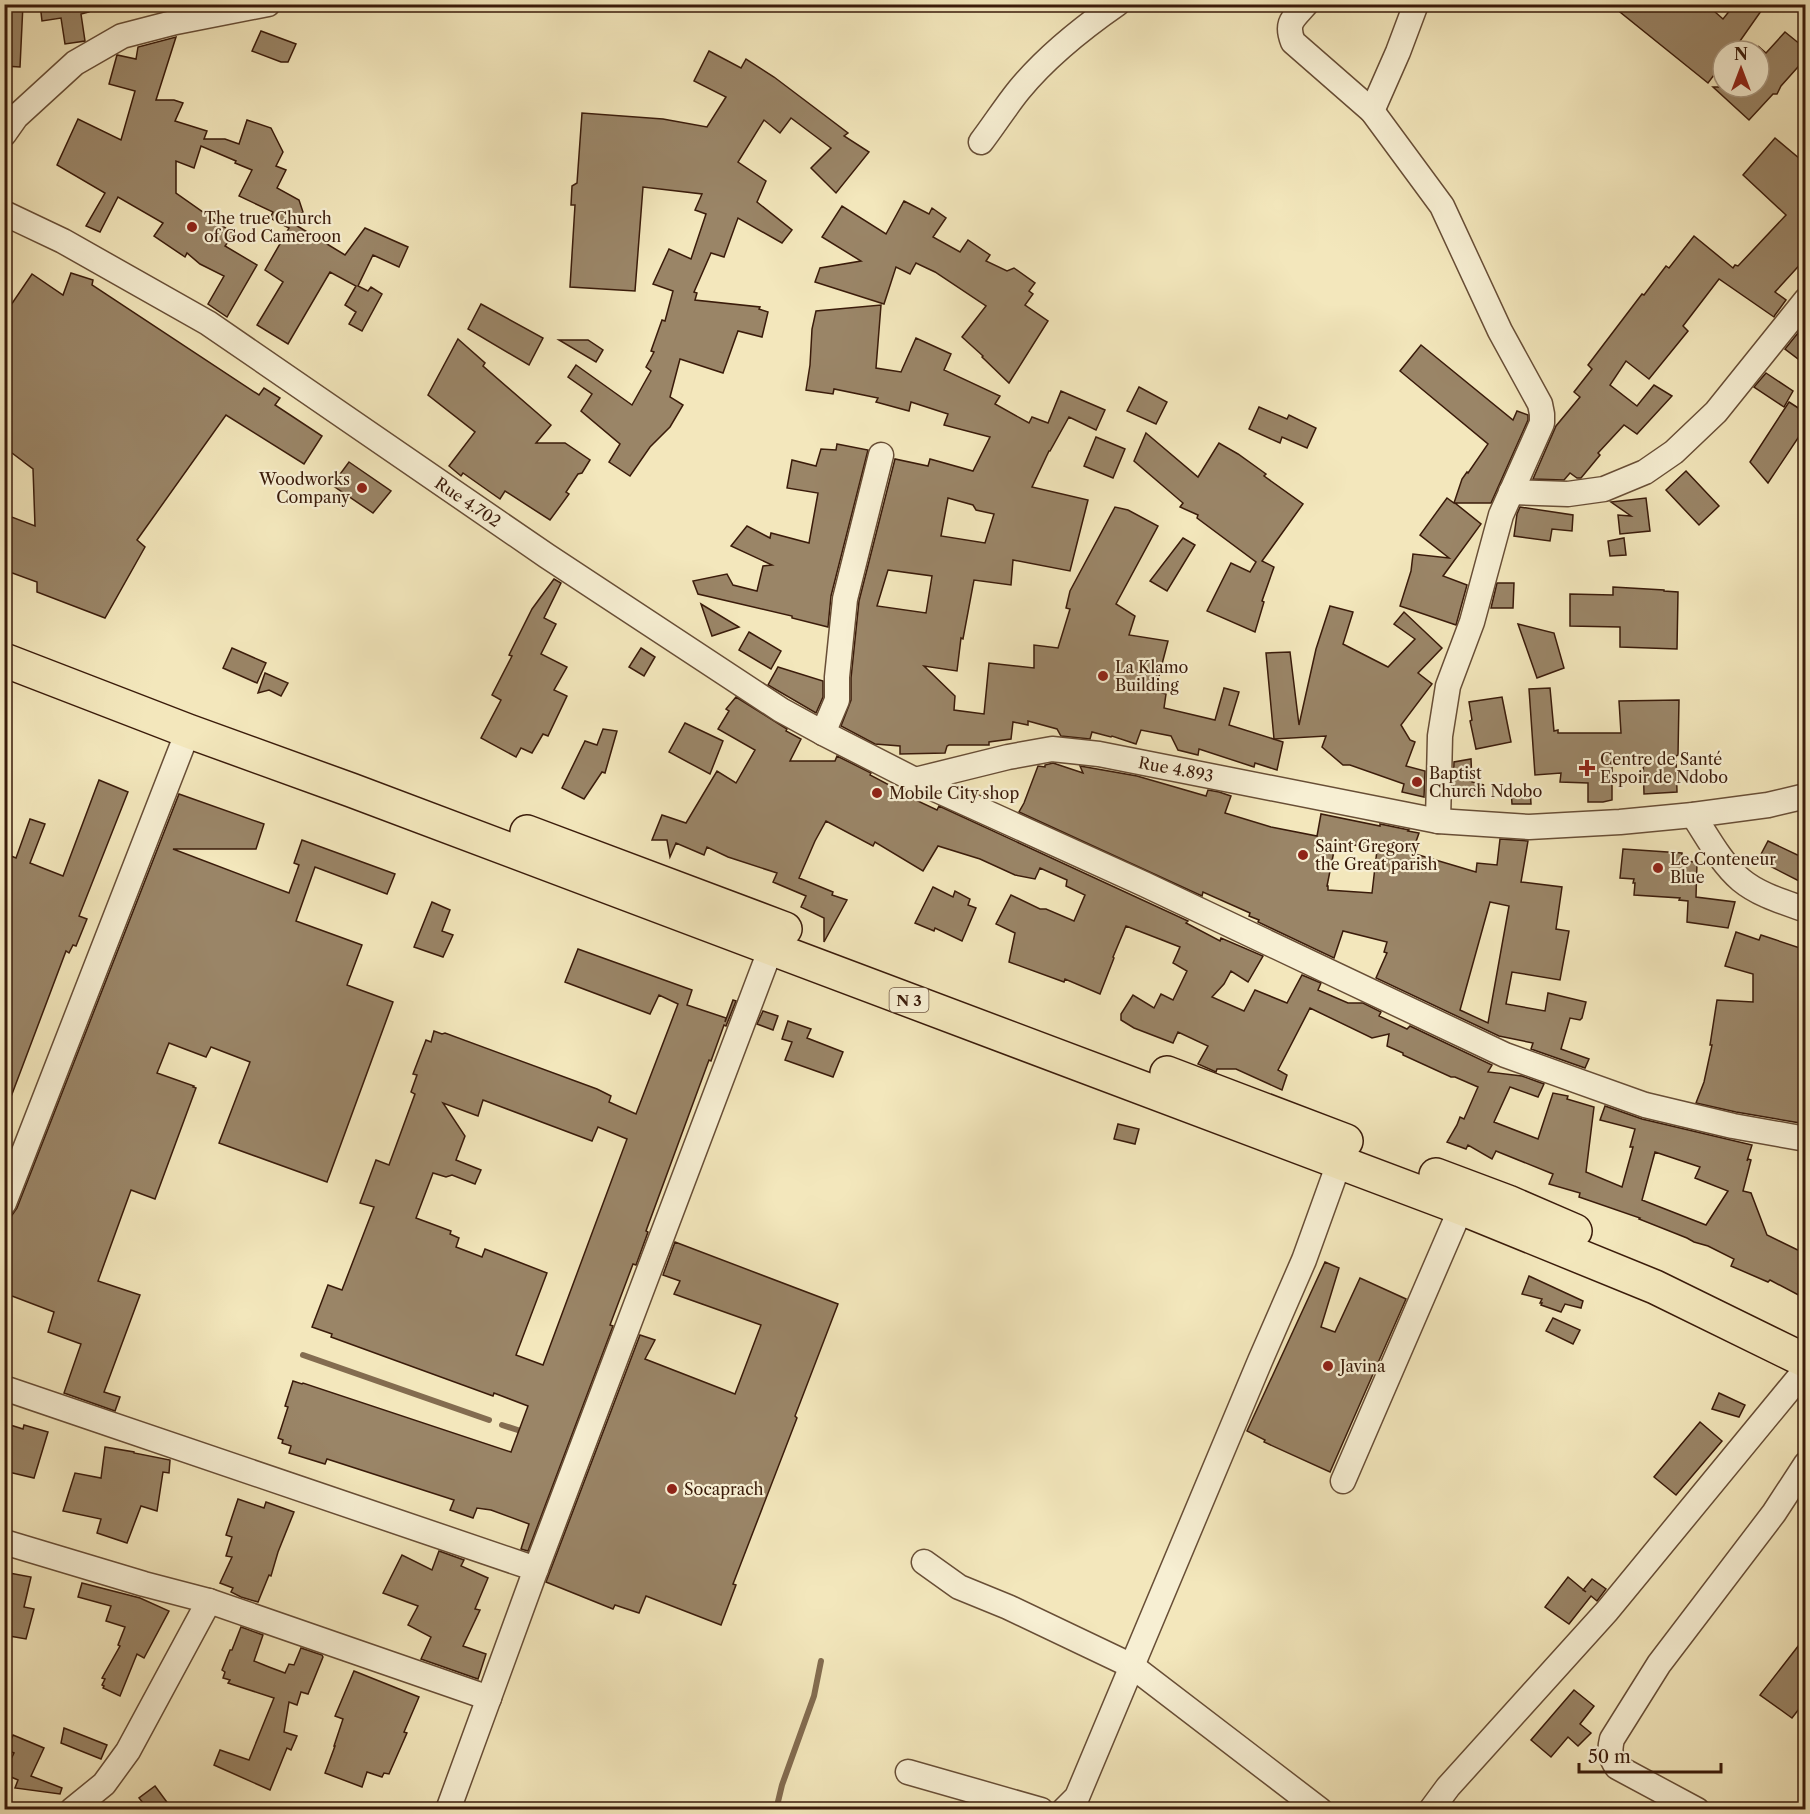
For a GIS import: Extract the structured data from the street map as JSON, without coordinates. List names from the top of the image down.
{
  "streets": {
    "highway": ["N 3"],
    "street": ["Rue 4.702", "Rue 4.893"]
  },
  "crossings": [
    ["Rue 4.702", "Rue 4.893"]
  ],
  "places": {
    "other": [
      "The true Church of God Cameroon",
      "Woodworks Company",
      "La Klamo Building",
      "Baptist Church Ndobo",
      "Mobile City shop",
      "Saint Gregory the Great parish",
      "Le Conteneur Blue",
      "Javina",
      "Socaprach"
    ],
    "health": ["Centre de Santé Espoir de Ndobo"]
  },
  "scale_bar": "50 m",
  "north": "top"
}
